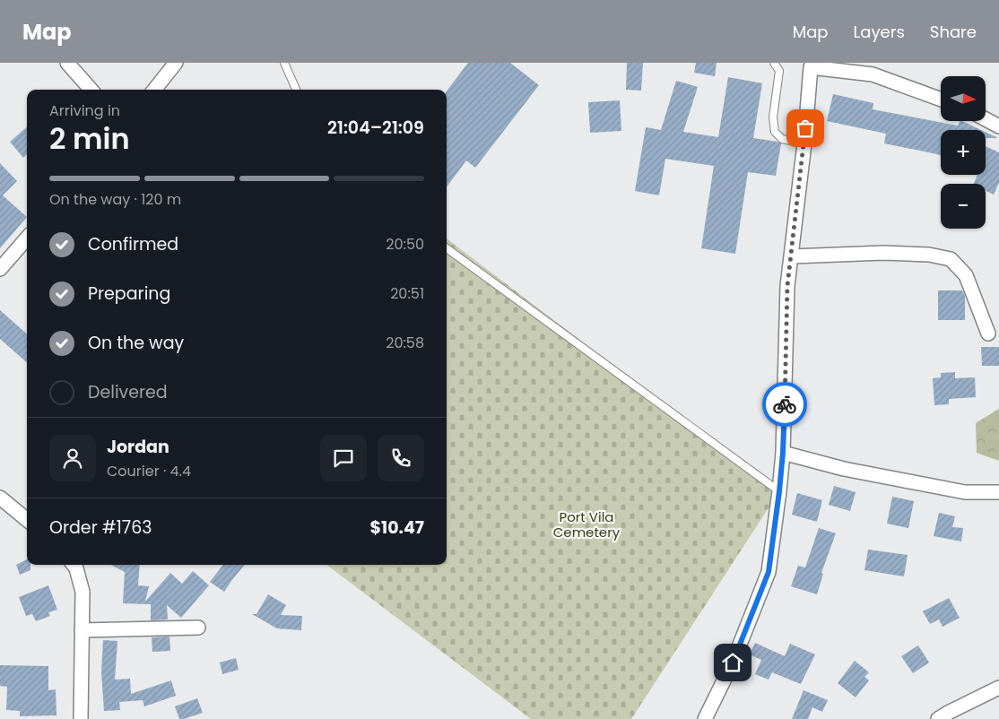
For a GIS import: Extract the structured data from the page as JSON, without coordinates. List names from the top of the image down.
{
  "parks": ["Port Vila Cemetery"],
  "north": "right",
  "page": {
    "header": "Map",
    "nav": ["Map", "Layers", "Share"],
    "map_buttons": ["+", "−"],
    "heading": ["2 min", "Arriving in", "21:04–21:09"],
    "panel": [
      "Jordan",
      "Courier · 4.4",
      "Order #1763",
      "$10.47"
    ],
    "bar": "On the way · 120 m",
    "list": [
      ["Confirmed", "20:50"],
      ["Preparing", "20:51"],
      ["On the way", "20:58"],
      "Delivered"
    ]
  }
}
